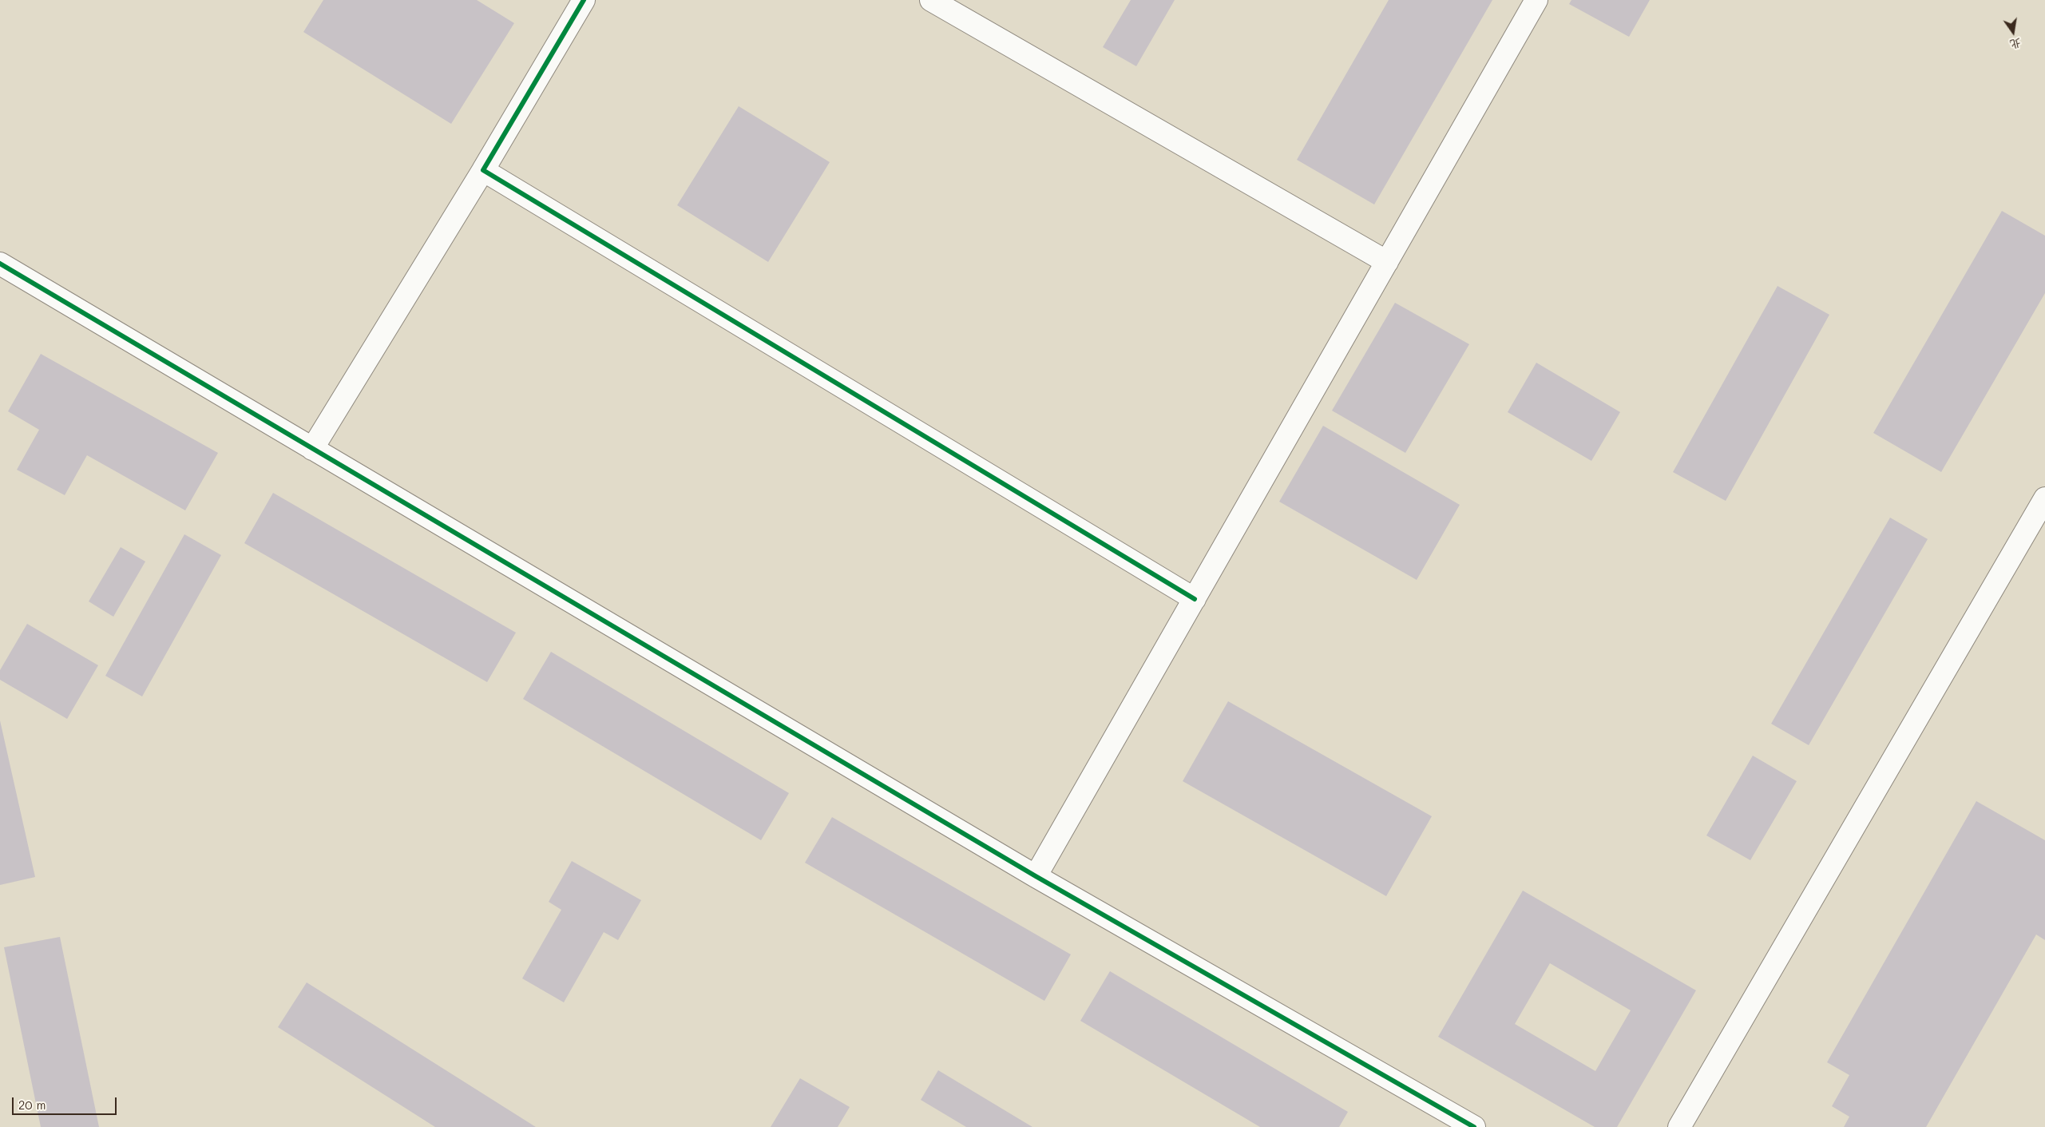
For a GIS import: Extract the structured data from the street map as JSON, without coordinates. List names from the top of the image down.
{
  "scale_bar": "20 m",
  "north": "bottom"
}
